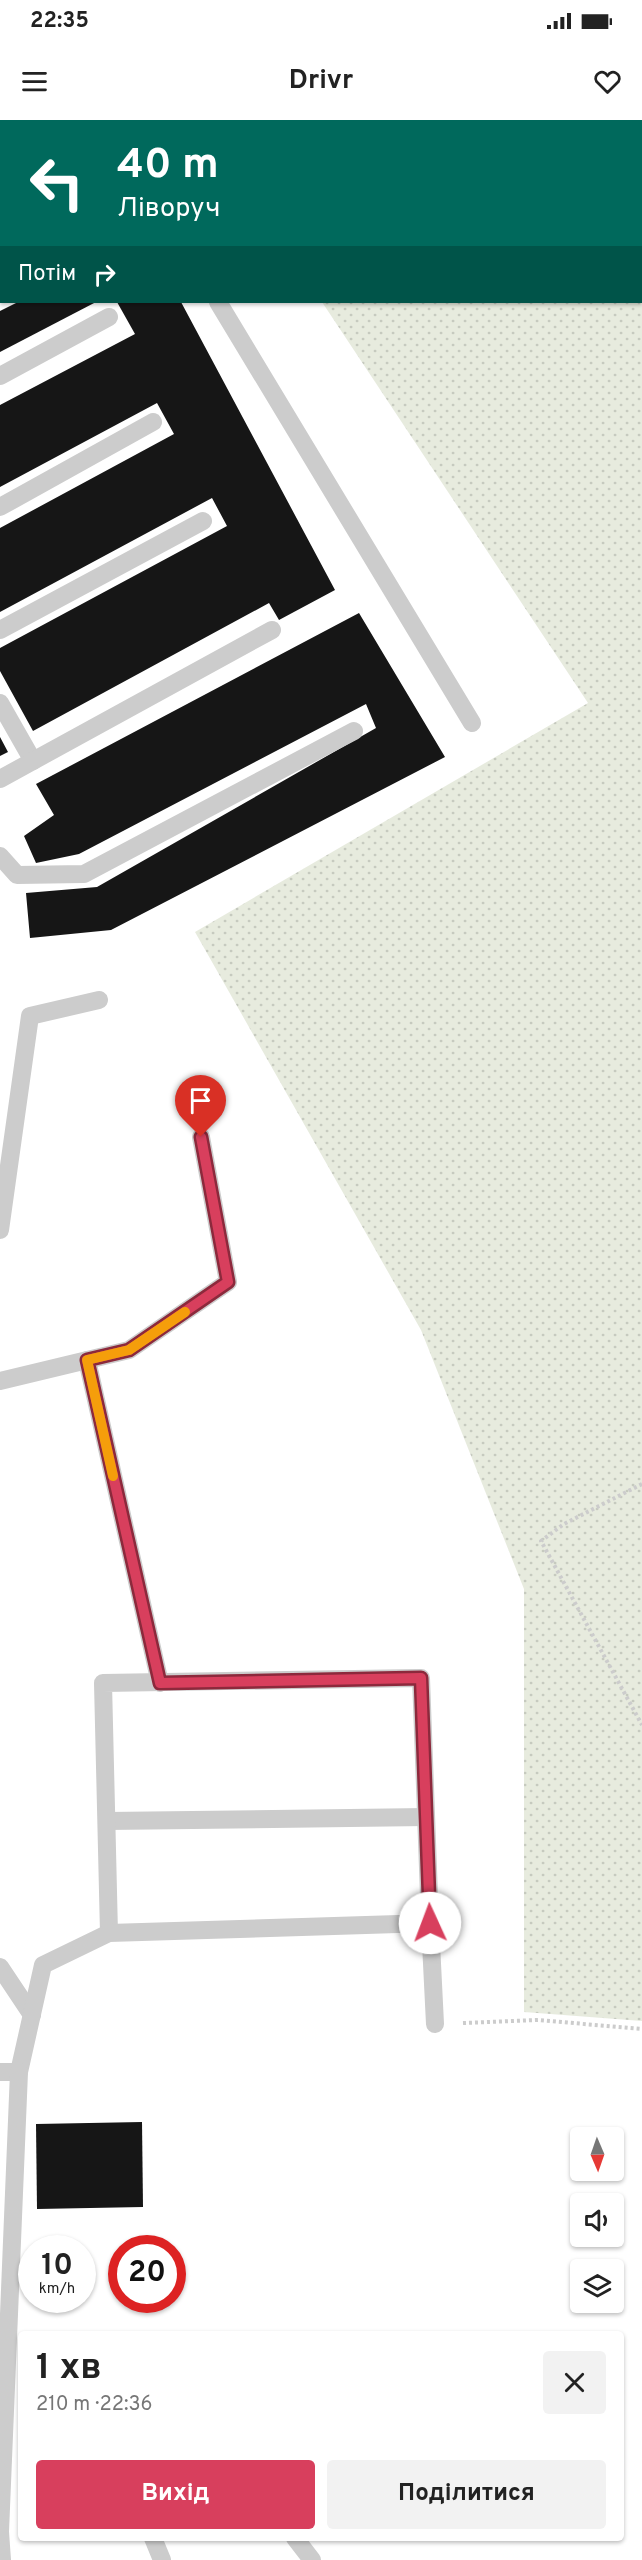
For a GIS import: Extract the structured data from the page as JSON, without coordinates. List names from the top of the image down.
{
  "north": "bottom",
  "page": {
    "status": "22:35",
    "header": "Drivr",
    "turn": ["40 m", "Ліворуч"],
    "then": "Потім",
    "speed": "10 km/h",
    "limit": "20",
    "heading": ["1 хв", "210 m · 22:36"],
    "buttons": ["Вихід", "Поділитися"]
  }
}
